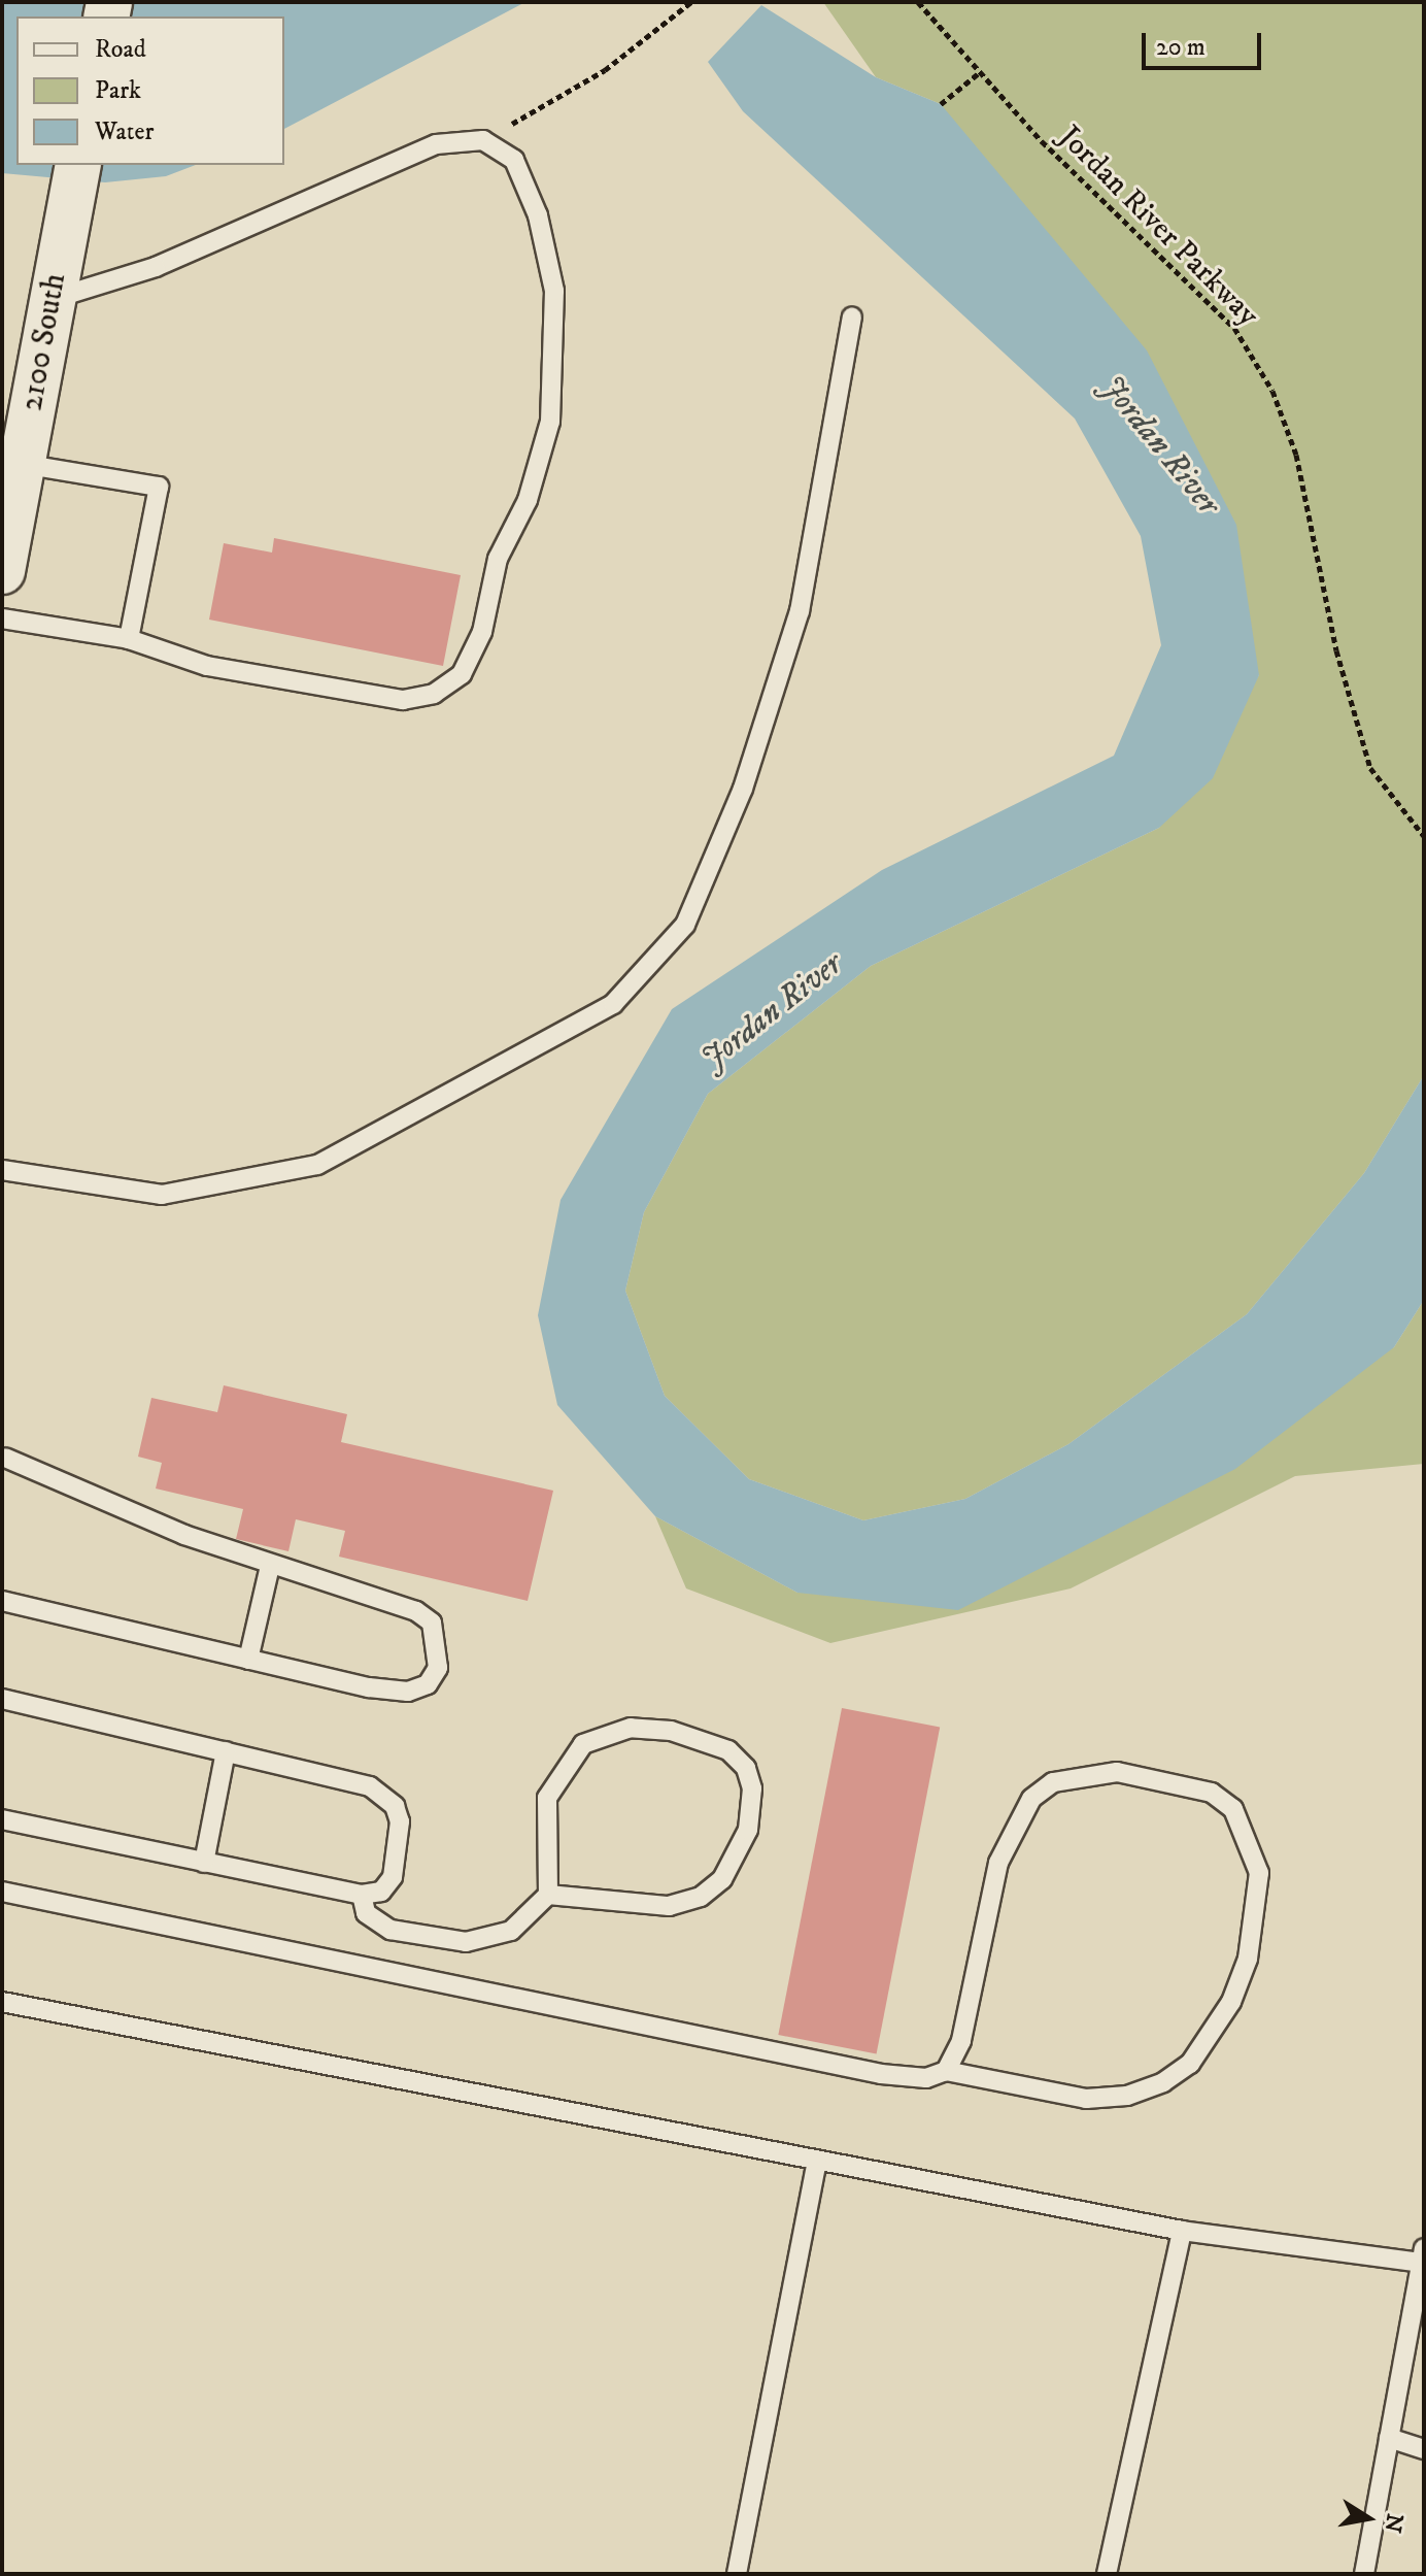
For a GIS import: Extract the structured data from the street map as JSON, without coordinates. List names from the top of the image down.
{
  "streets": {
    "street": ["2100 South"],
    "path": ["Jordan River Parkway"]
  },
  "water": ["Jordan River"],
  "legend": ["Road", "Park", "Water"],
  "scale_bar": "20 m",
  "north": "right"
}
